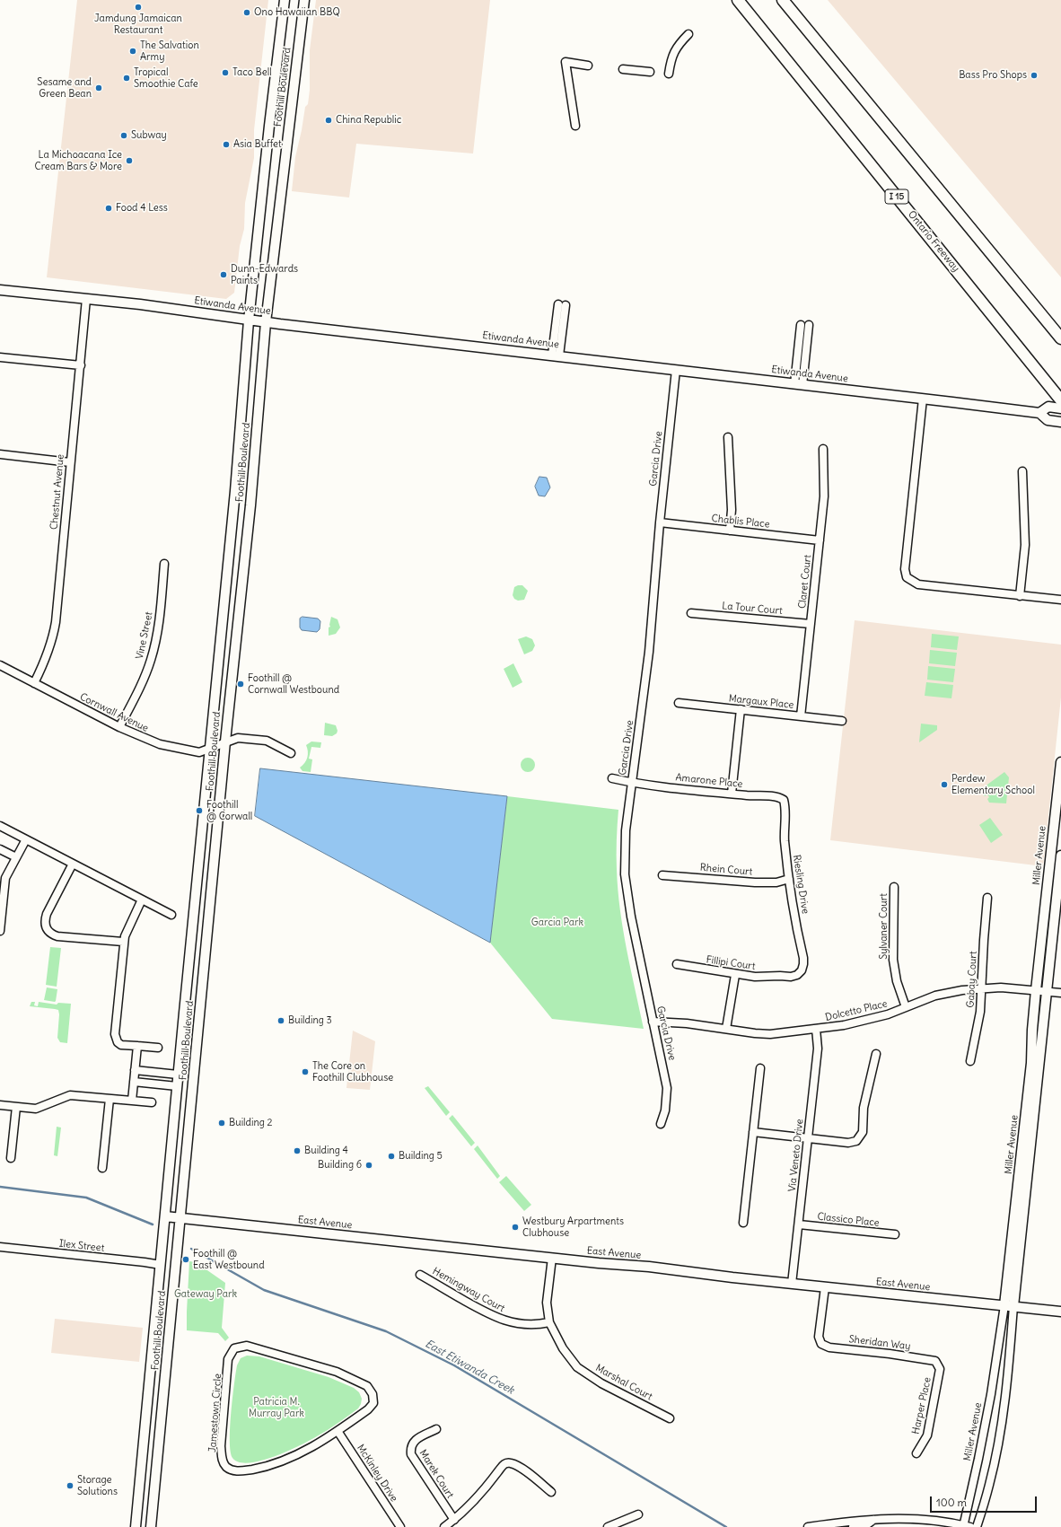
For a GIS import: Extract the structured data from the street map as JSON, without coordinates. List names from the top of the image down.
{
  "streets": {
    "highway": ["I 15", "Ontario Freeway"],
    "main road": [
      "Foothill Boulevard",
      "Etiwanda Avenue",
      "Miller Avenue",
      "East Avenue"
    ],
    "street": [
      "Garcia Drive",
      "Chestnut Avenue",
      "Chablis Place",
      "Claret Court",
      "La Tour Court",
      "Vine Street",
      "Margaux Place",
      "Cornwall Avenue",
      "Amarone Place",
      "Rhein Court",
      "Riesling Drive",
      "Sylvaner Court",
      "Fillipi Court",
      "Gabay Court",
      "Dolcetto Place",
      "Via Veneto Drive",
      "Classico Place",
      "Ilex Street",
      "Hemingway Court",
      "Sheridan Way",
      "Marshal Court",
      "Harper Place",
      "Jamestown Circle",
      "McKinley Drive",
      "Marek Court"
    ]
  },
  "crossings": [
    ["Foothill Boulevard", "Etiwanda Avenue"],
    ["Foothill Boulevard", "Cornwall Avenue"],
    ["Foothill Boulevard", "East Avenue"],
    ["Foothill Boulevard", "Ilex Street"],
    ["Etiwanda Avenue", "Garcia Drive"],
    ["Etiwanda Avenue", "Chestnut Avenue"],
    ["Garcia Drive", "Chablis Place"],
    ["Garcia Drive", "Amarone Place"],
    ["Garcia Drive", "Dolcetto Place"],
    ["Chestnut Avenue", "Cornwall Avenue"],
    ["Chablis Place", "Claret Court"],
    ["Claret Court", "La Tour Court"],
    ["Claret Court", "Margaux Place"],
    ["Vine Street", "Cornwall Avenue"],
    ["Amarone Place", "Riesling Drive"],
    ["Miller Avenue", "Dolcetto Place"],
    ["Miller Avenue", "East Avenue"],
    ["Rhein Court", "Riesling Drive"],
    ["Riesling Drive", "Fillipi Court"],
    ["Sylvaner Court", "Dolcetto Place"],
    ["Gabay Court", "Dolcetto Place"],
    ["Dolcetto Place", "Via Veneto Drive"],
    ["Via Veneto Drive", "Classico Place"],
    ["Via Veneto Drive", "East Avenue"],
    ["East Avenue", "Sheridan Way"],
    ["East Avenue", "Marshal Court"],
    ["Hemingway Court", "Marshal Court"],
    ["Sheridan Way", "Harper Place"],
    ["Jamestown Circle", "McKinley Drive"]
  ],
  "water": ["East Etiwanda Creek"],
  "parks": ["Garcia Park", "Gateway Park", "Patricia M. Murray Park"],
  "places": [
    "Jamdung Jamaican Restaurant",
    "Ono Hawaiian BBQ",
    "The Salvation Army",
    "Taco Bell",
    "Bass Pro Shops",
    "Tropical Smoothie Cafe",
    "Sesame and Green Bean",
    "China Republic",
    "Subway",
    "Asia Buffet",
    "La Michoacana Ice Cream Bars & More",
    "Food 4 Less",
    "Dunn-Edwards Paints",
    "Foothill @ Cornwall Westbound",
    "Perdew Elementary School",
    "Foothill @ Corwall",
    "Building 3",
    "The Core on Foothill Clubhouse",
    "Building 2",
    "Building 4",
    "Building 5",
    "Building 6",
    "Westbury Arpartments Clubhouse",
    "Foothill @ East Westbound",
    "Storage Solutions"
  ],
  "scale_bar": "100 m"
}
